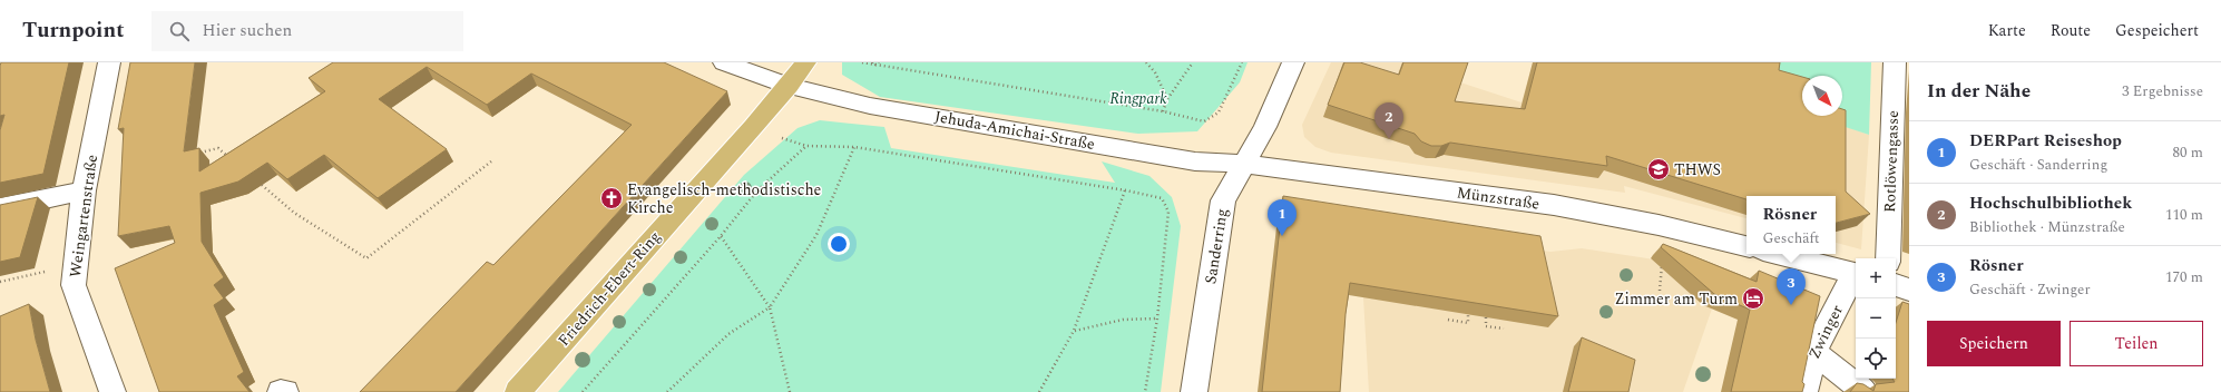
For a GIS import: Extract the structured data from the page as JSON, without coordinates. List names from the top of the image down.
{
  "streets": {
    "main road": ["Friedrich-Ebert-Ring"],
    "street": [
      "Jehuda-Amichai-Straße",
      "Rotlöwengasse",
      "Münzstraße",
      "Weingartenstraße",
      "Sanderring",
      "Zwinger"
    ]
  },
  "crossings": [
    ["Jehuda-Amichai-Straße", "Münzstraße"],
    ["Jehuda-Amichai-Straße", "Sanderring"],
    ["Jehuda-Amichai-Straße", "Friedrich-Ebert-Ring"],
    ["Münzstraße", "Sanderring"]
  ],
  "parks": ["Ringpark"],
  "places": {
    "school or university": ["THWS"],
    "church": ["Evangelisch-methodistische Kirche"],
    "hotel": ["Zimmer am Turm"]
  },
  "north": "bottom right",
  "page": {
    "header": "Turnpoint",
    "search": "Hier suchen",
    "nav": ["Karte", "Route", "Gespeichert"],
    "heading": ["In der Nähe", "3 Ergebnisse"],
    "pins": ["2", "1", "3"],
    "list": [
      {
        "mark": "1",
        "name": "DERPart Reiseshop",
        "note": "Geschäft · Sanderring",
        "value": "80 m"
      },
      {
        "mark": "2",
        "name": "Hochschulbibliothek",
        "note": "Bibliothek · Münzstraße",
        "value": "110 m"
      },
      {
        "mark": "3",
        "name": "Rösner",
        "note": "Geschäft · Zwinger",
        "value": "170 m"
      }
    ],
    "popup": ["Rösner", "Geschäft"],
    "map_buttons": ["+", "−"],
    "buttons": ["Speichern", "Teilen"]
  }
}
